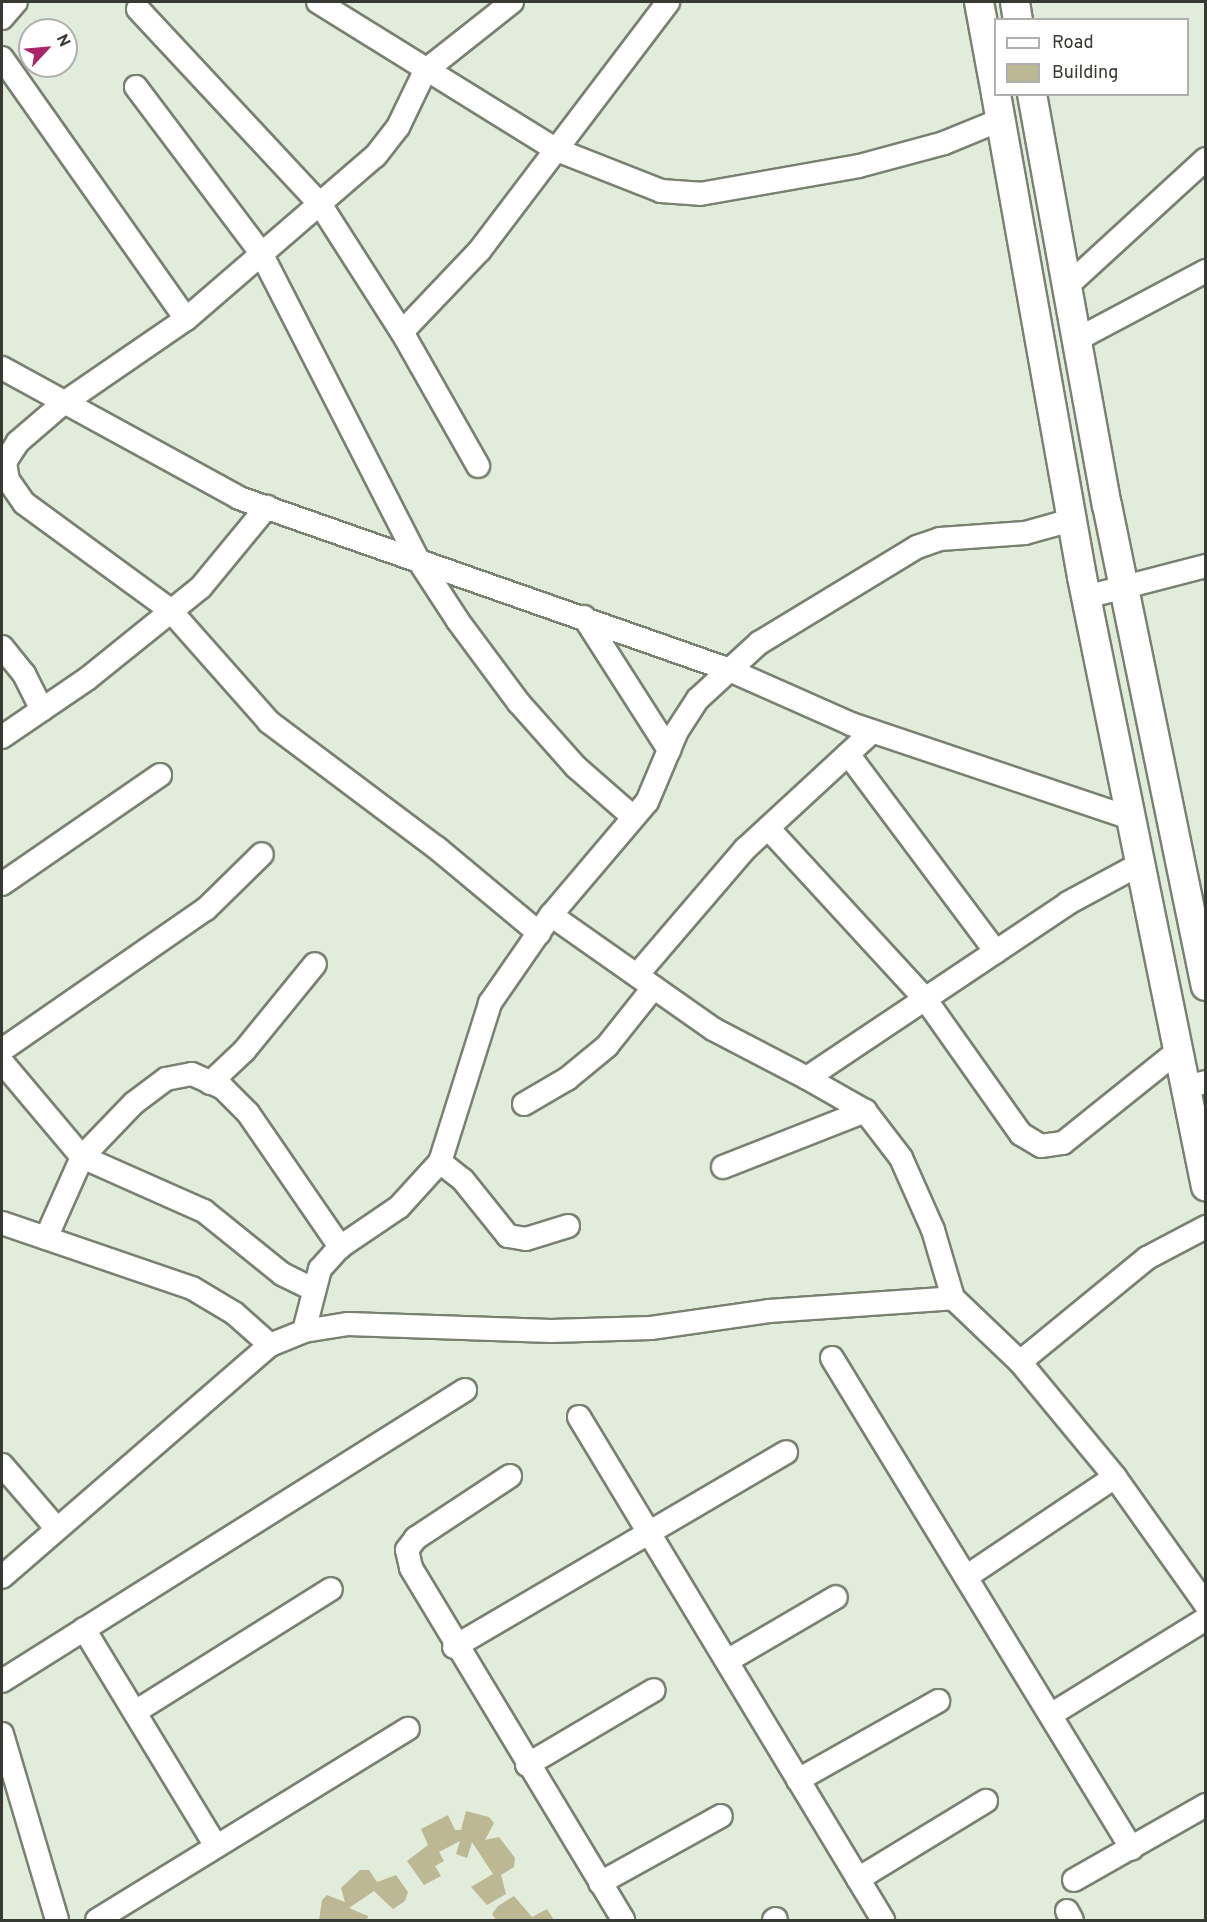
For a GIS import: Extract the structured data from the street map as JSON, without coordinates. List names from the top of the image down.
{
  "legend": ["Road", "Building"],
  "north": "top right"
}
